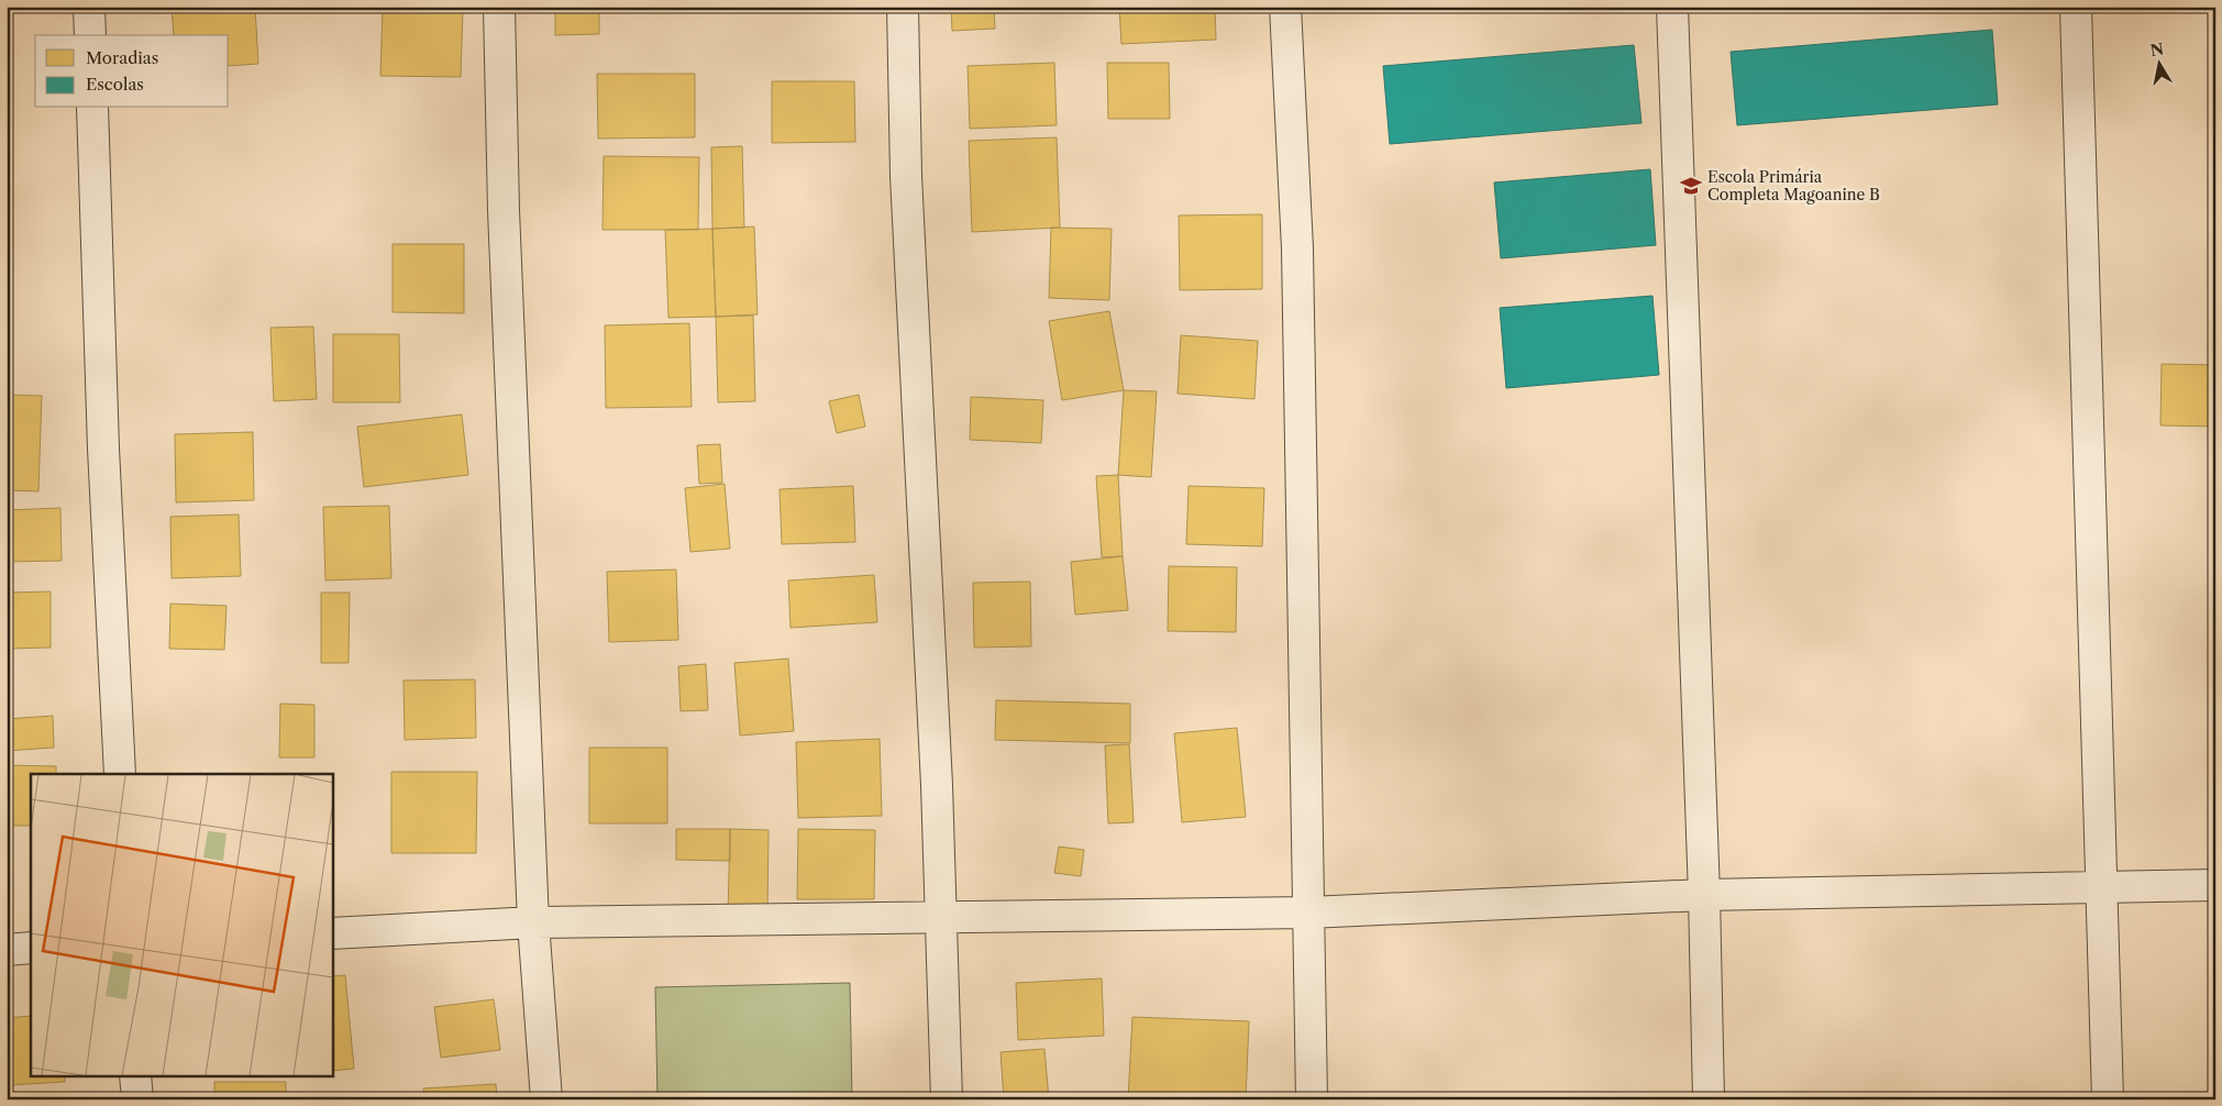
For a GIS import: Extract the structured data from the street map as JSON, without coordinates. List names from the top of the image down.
{
  "places": {
    "school or university": ["Escola Primária Completa Magoanine B"]
  },
  "legend": ["Moradias", "Escolas"],
  "north": "top"
}
